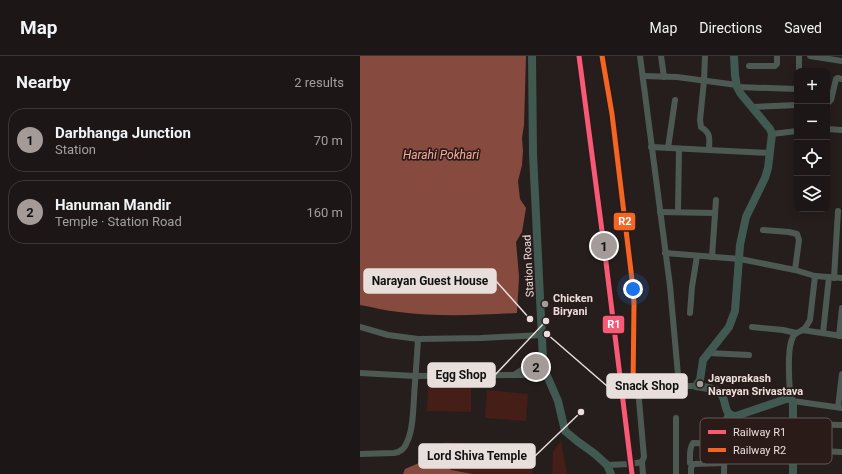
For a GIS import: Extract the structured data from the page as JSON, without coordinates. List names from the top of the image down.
{
  "streets": {
    "main road": ["Station Road"]
  },
  "water": ["Harahi Pokhari"],
  "places": [
    "Chicken Biryani",
    "Narayan Guest House",
    "Egg Shop",
    "Snack Shop",
    "Jayaprakash Narayan Srivastava",
    "Lord Shiva Temple"
  ],
  "lines": ["rail line R1", "rail line R2"],
  "legend": ["Railway R1", "Railway R2"],
  "page": {
    "header": "Map",
    "nav": ["Map", "Directions", "Saved"],
    "heading": ["Nearby", "2 results"],
    "map_buttons": ["+", "−"],
    "list": [
      {
        "mark": "1",
        "name": "Darbhanga Junction",
        "note": "Station",
        "value": "70 m"
      },
      {
        "mark": "2",
        "name": "Hanuman Mandir",
        "note": "Temple · Station Road",
        "value": "160 m"
      }
    ],
    "pins": ["1", "2"]
  }
}
